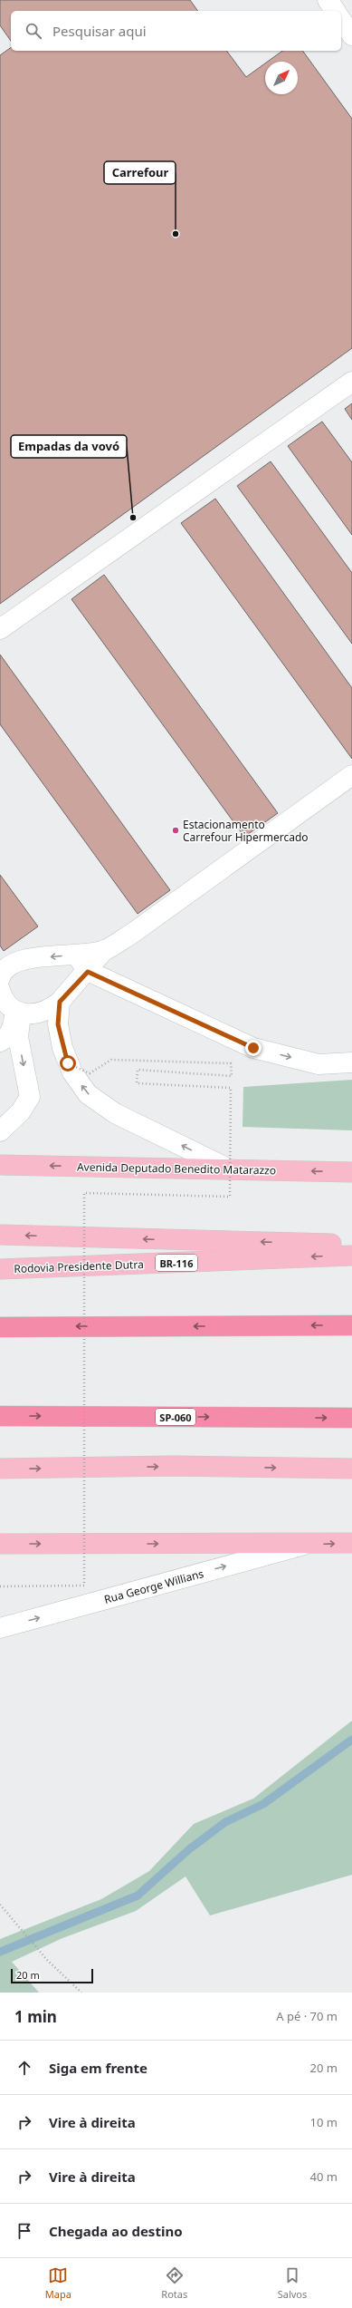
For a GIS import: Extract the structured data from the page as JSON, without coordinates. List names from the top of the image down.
{
  "streets": {
    "highway": ["SP-060"],
    "main road": ["Avenida Deputado Benedito Matarazzo", "BR-116", "Rodovia Presidente Dutra"],
    "street": ["Rua George Willians"]
  },
  "one_way": ["Rua George Willians"],
  "places": ["Carrefour", "Empadas da vovó", "Estacionamento Carrefour Hipermercado"],
  "scale_bar": "20 m",
  "north": "top right",
  "page": {
    "search": "Pesquisar aqui",
    "scale": "20 m",
    "heading": ["1 min", "A pé · 70 m"],
    "list": [
      ["Siga em frente", "20 m"],
      ["Vire à direita", "10 m"],
      ["Vire à direita", "40 m"],
      "Chegada ao destino"
    ],
    "nav": ["Mapa", "Rotas", "Salvos"]
  }
}
